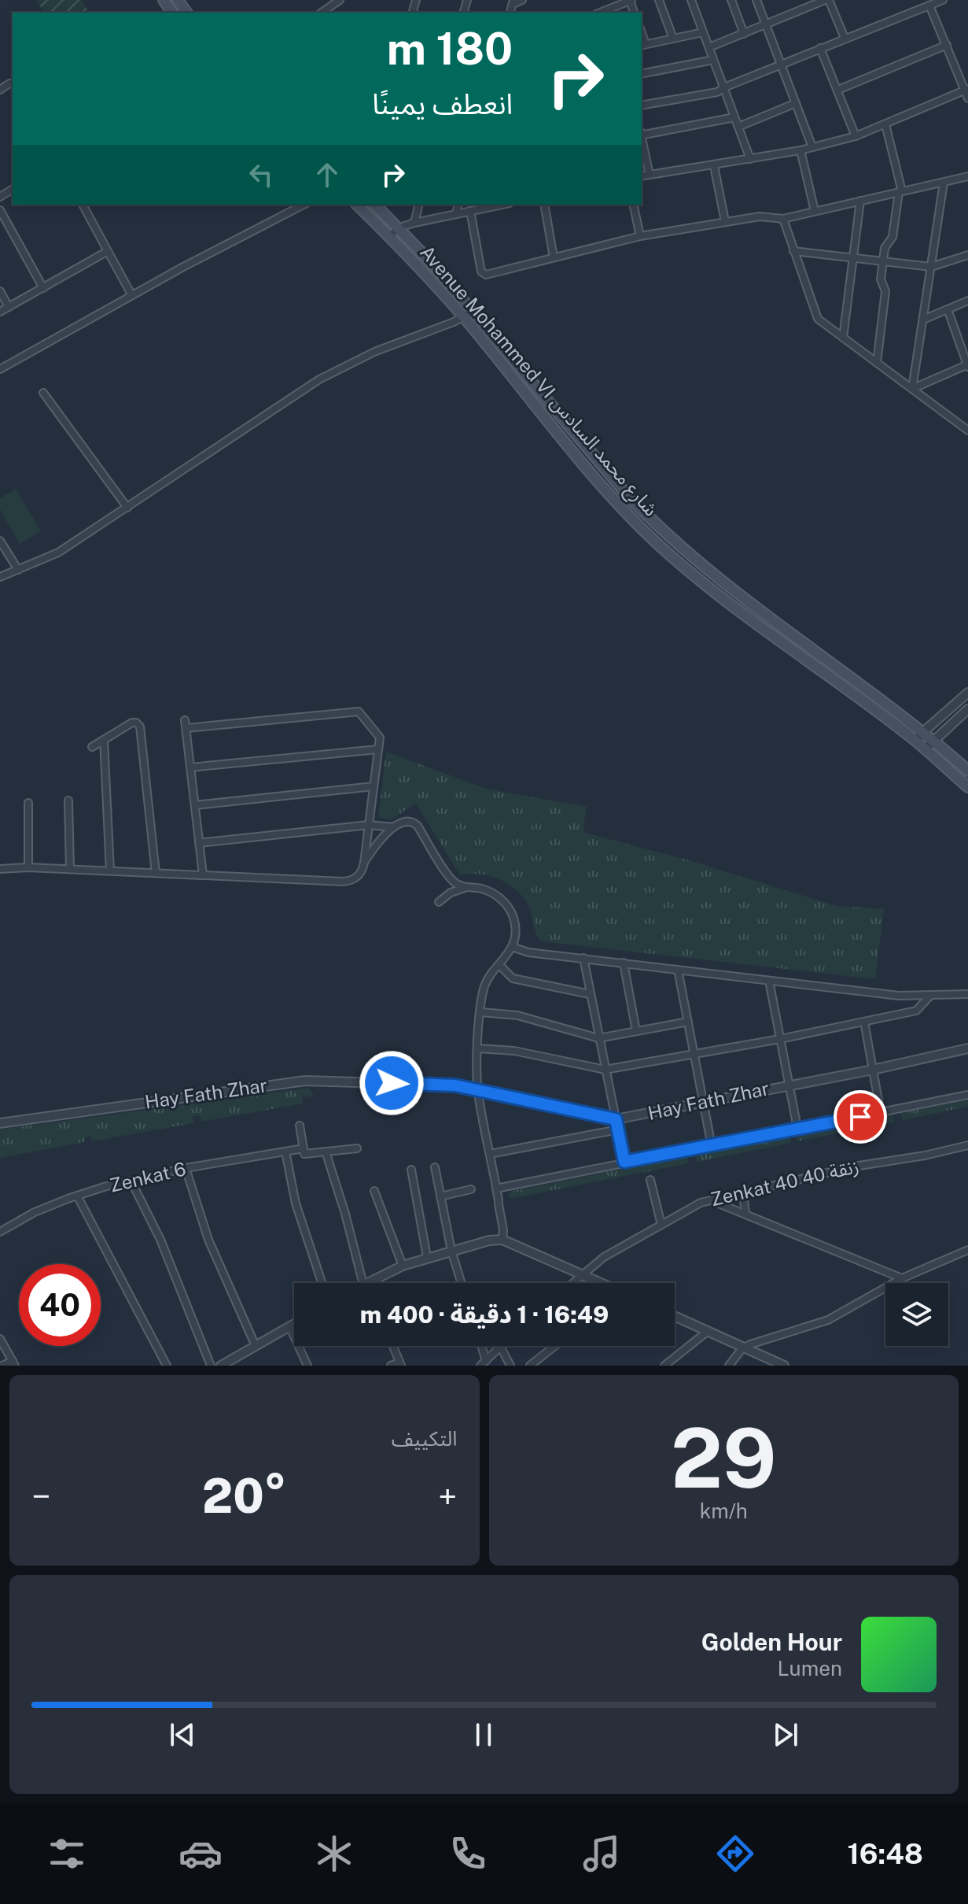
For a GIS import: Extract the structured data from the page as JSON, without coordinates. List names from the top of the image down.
{
  "streets": {
    "main road": ["Avenue Mohammed VI شارع محمد السادس"],
    "street": ["Hay Fath Zhar", "Zenkat 6", "Zenkat 40 زنقة 40"]
  },
  "page": {
    "turn": ["180 m", "انعطف يمينًا"],
    "limit": "40",
    "trip": "16:49 · 1 دقيقة · 400 m",
    "tile": [
      ["29", "km/h"],
      "التكييف"
    ],
    "heat": ["−", "20°", "+"],
    "song": ["Golden Hour", "Lumen"],
    "tabs": "16:48"
  }
}
